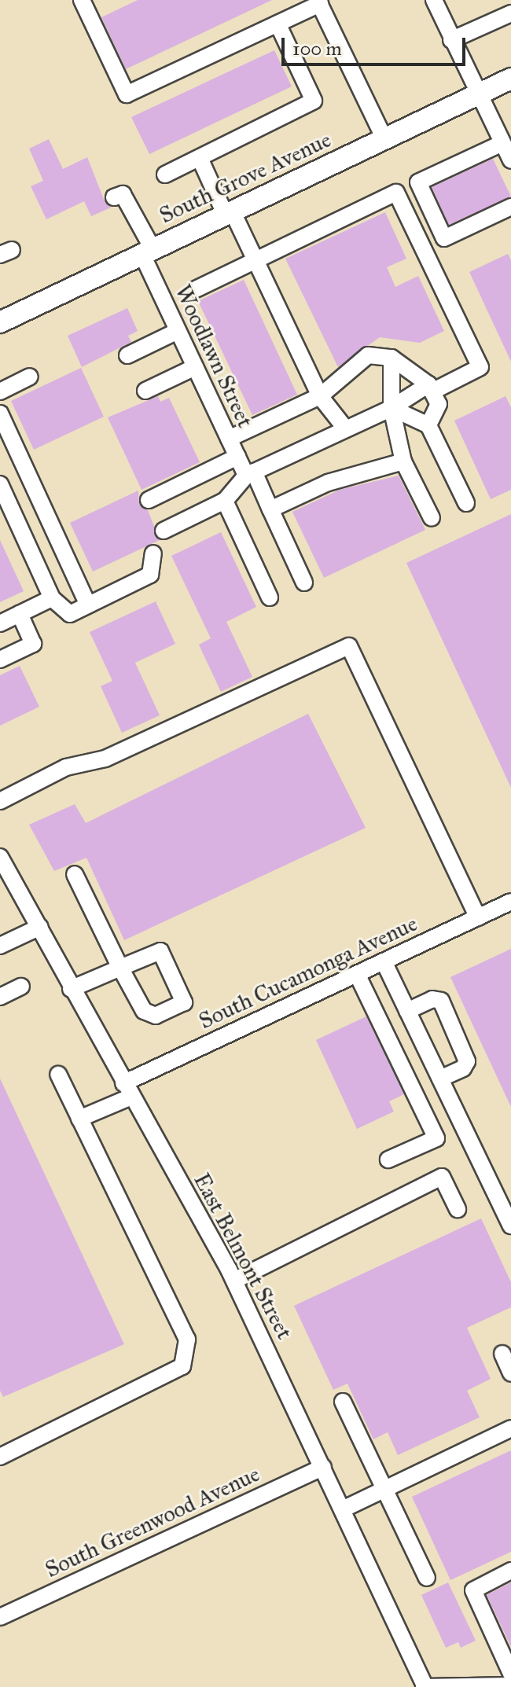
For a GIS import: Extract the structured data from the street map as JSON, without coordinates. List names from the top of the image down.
{
  "streets": {
    "main road": ["South Grove Avenue"],
    "street": [
      "Woodlawn Street",
      "South Cucamonga Avenue",
      "East Belmont Street",
      "South Greenwood Avenue"
    ]
  },
  "crossings": [
    ["South Grove Avenue", "Woodlawn Street"],
    ["South Cucamonga Avenue", "East Belmont Street"],
    ["East Belmont Street", "South Greenwood Avenue"]
  ],
  "scale_bar": "100 m"
}
